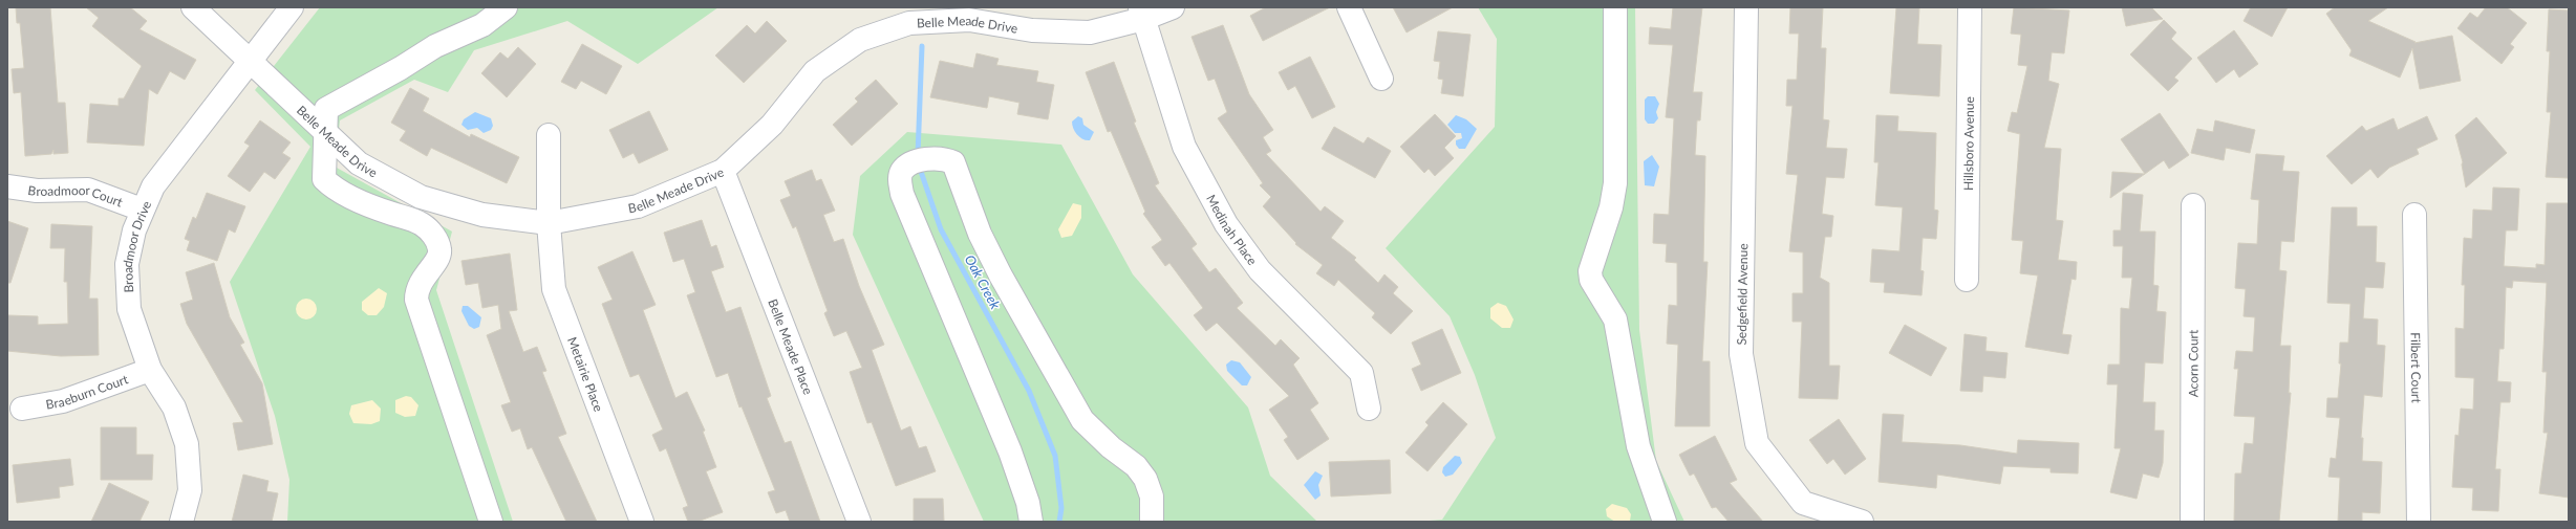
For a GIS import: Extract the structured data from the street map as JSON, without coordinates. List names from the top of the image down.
{
  "streets": {
    "street": [
      "Belle Meade Drive",
      "Hillsboro Avenue",
      "Broadmoor Court",
      "Medinah Place",
      "Broadmoor Drive",
      "Sedgefield Avenue",
      "Belle Meade Place",
      "Acorn Court",
      "Filbert Court",
      "Metairie Place",
      "Braeburn Court"
    ]
  },
  "crossings": [
    ["Belle Meade Drive", "Medinah Place"],
    ["Belle Meade Drive", "Broadmoor Drive"],
    ["Belle Meade Drive", "Belle Meade Place"],
    ["Belle Meade Drive", "Metairie Place"],
    ["Broadmoor Court", "Broadmoor Drive"],
    ["Broadmoor Drive", "Braeburn Court"]
  ],
  "water": ["Oak Creek"]
}
